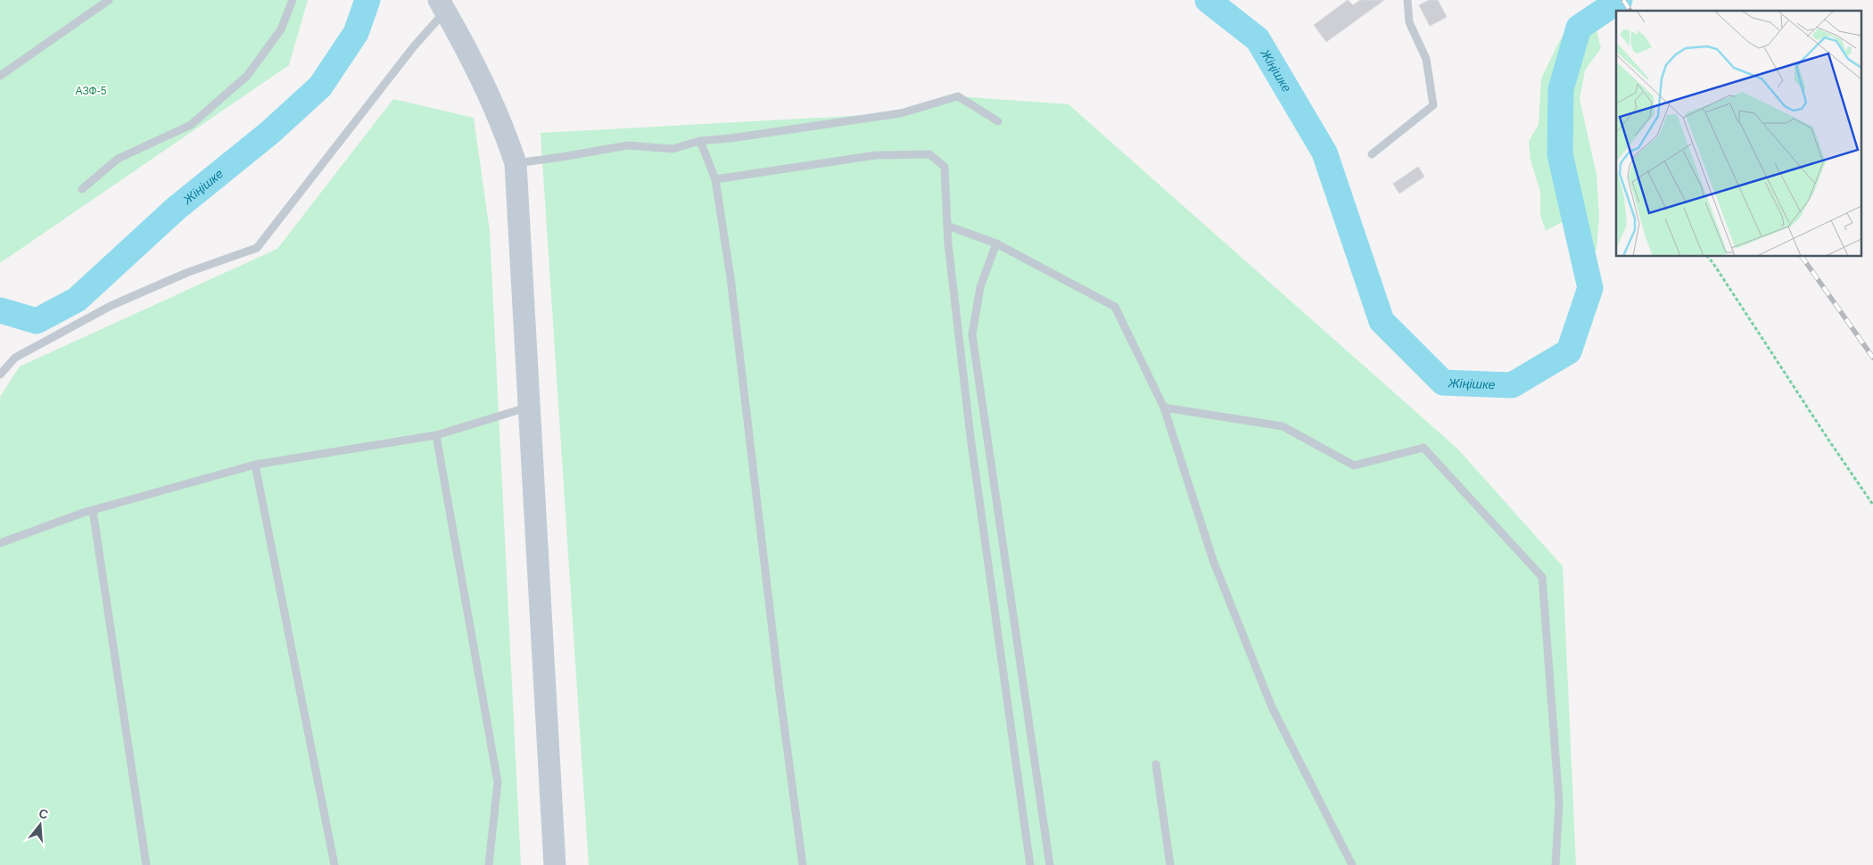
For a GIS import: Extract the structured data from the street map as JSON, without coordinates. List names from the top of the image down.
{
  "water": ["Жіңішке"],
  "parks": ["АЗФ-5"],
  "north": "top"
}
